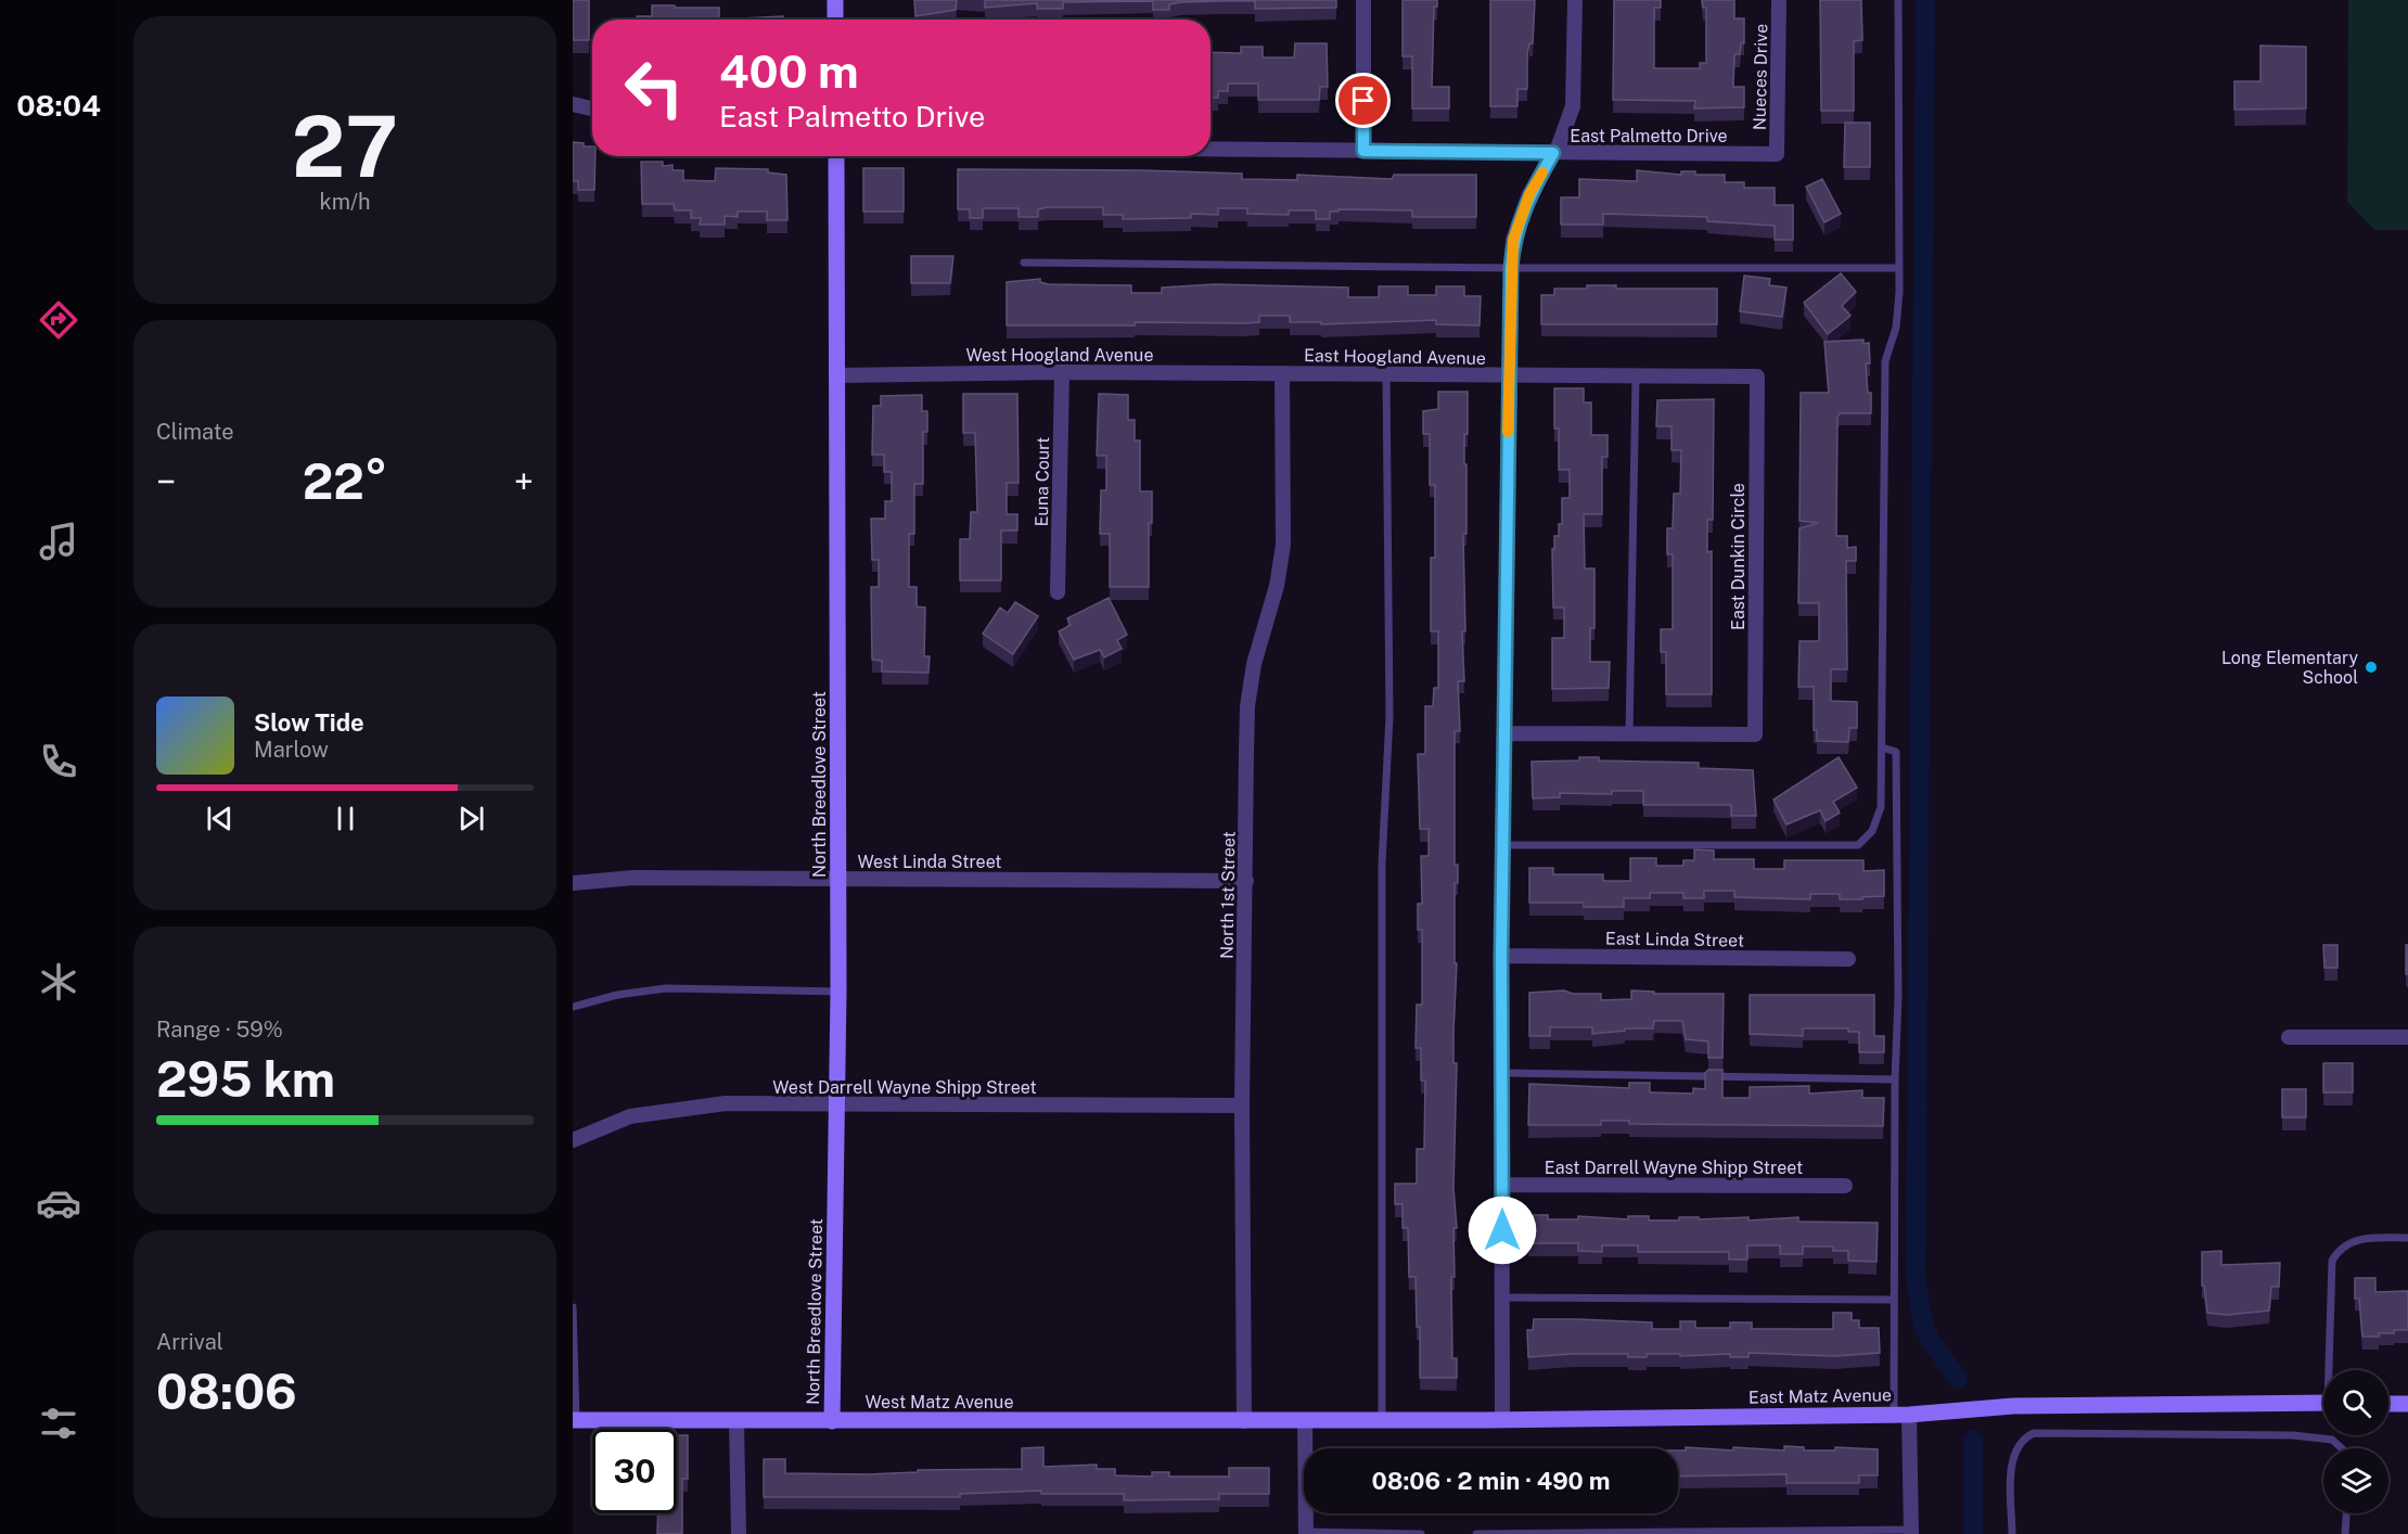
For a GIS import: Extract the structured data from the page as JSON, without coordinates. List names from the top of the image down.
{
  "streets": {
    "street": [
      "Nueces Drive",
      "East Palmetto Drive",
      "West Hoogland Avenue",
      "East Hoogland Avenue",
      "Euna Court",
      "East Dunkin Circle",
      "North Breedlove Street",
      "West Linda Street",
      "North 1st Street",
      "East Linda Street",
      "West Darrell Wayne Shipp Street",
      "East Darrell Wayne Shipp Street",
      "East Matz Avenue",
      "West Matz Avenue"
    ]
  },
  "crossings": [
    ["Nueces Drive", "East Palmetto Drive"],
    ["West Hoogland Avenue", "East Hoogland Avenue"],
    ["West Hoogland Avenue", "Euna Court"],
    ["West Hoogland Avenue", "North Breedlove Street"],
    ["West Hoogland Avenue", "North 1st Street"],
    ["East Hoogland Avenue", "East Dunkin Circle"],
    ["East Hoogland Avenue", "North 1st Street"],
    ["North Breedlove Street", "West Linda Street"],
    ["North Breedlove Street", "West Darrell Wayne Shipp Street"],
    ["North Breedlove Street", "West Matz Avenue"],
    ["West Linda Street", "North 1st Street"],
    ["North 1st Street", "West Darrell Wayne Shipp Street"],
    ["North 1st Street", "West Matz Avenue"],
    ["East Matz Avenue", "West Matz Avenue"]
  ],
  "places": ["Long Elementary School"],
  "page": {
    "tabs": "08:04",
    "tile": [
      ["27", "km/h"],
      "Climate",
      ["Range · 59%", "295 km"],
      ["Arrival", "08:06"]
    ],
    "turn": ["400 m", "East Palmetto Drive"],
    "heat": ["−", "22°", "+"],
    "song": ["Slow Tide", "Marlow"],
    "limit": "30",
    "trip": "08:06 · 2 min · 490 m"
  }
}
